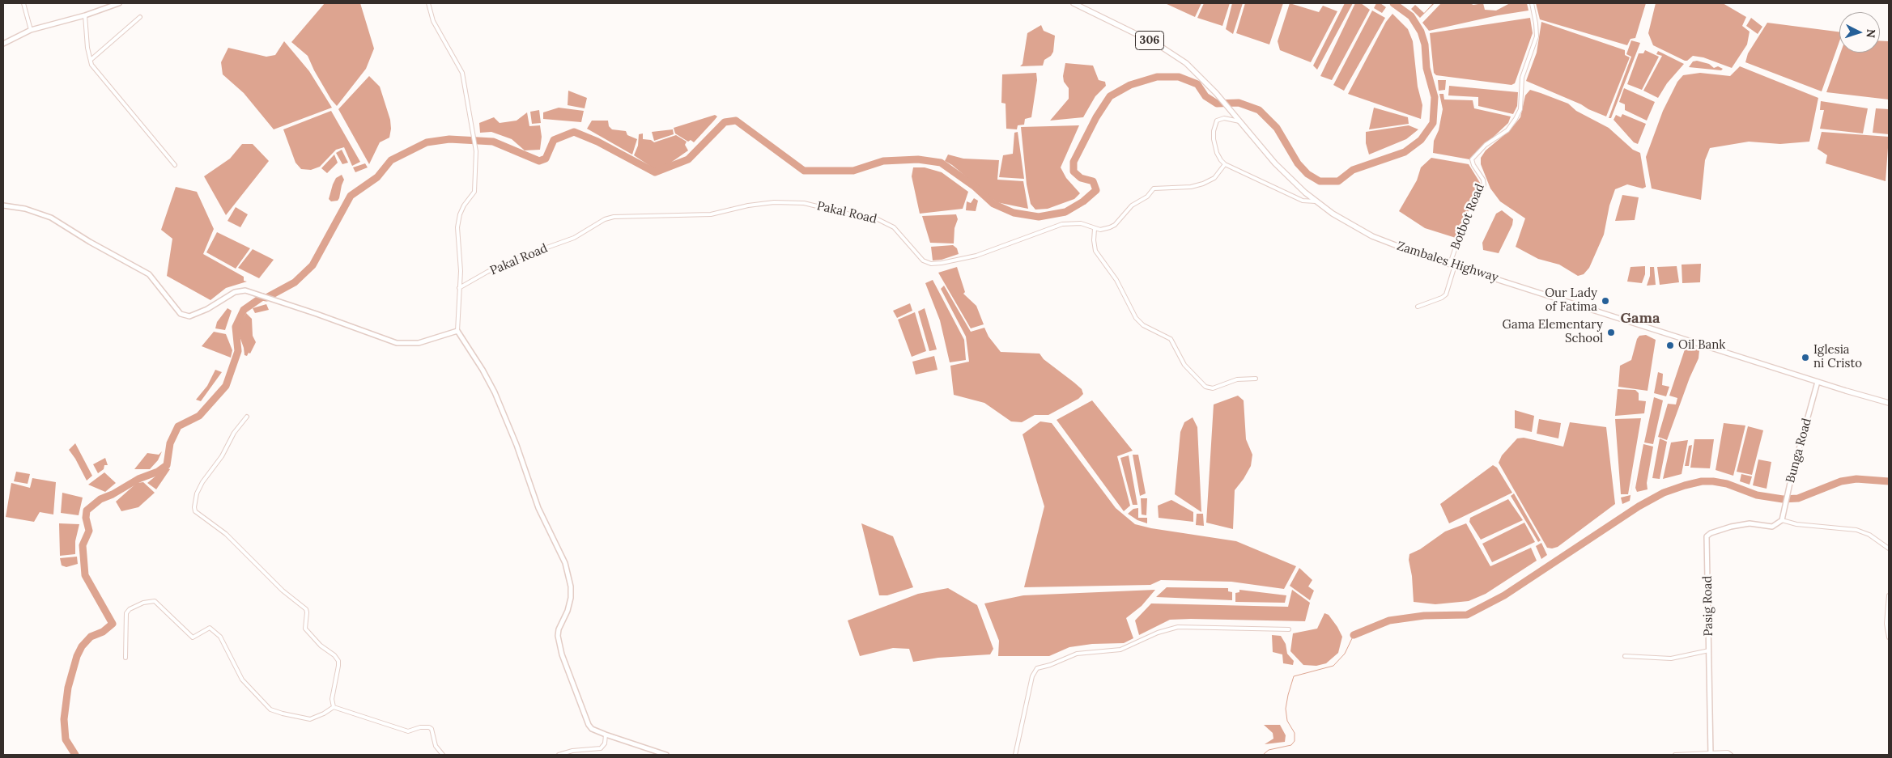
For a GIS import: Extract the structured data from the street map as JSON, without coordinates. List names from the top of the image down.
{
  "streets": {
    "main road": ["306", "Zambales Highway"],
    "street": [
      "Pakal Road",
      "Botbot Road",
      "Bunga Road",
      "Pasig Road"
    ]
  },
  "crossings": [
    ["Botbot Road", "Zambales Highway"],
    ["Zambales Highway", "Bunga Road"],
    ["Bunga Road", "Pasig Road"]
  ],
  "districts": ["Gama"],
  "places": [
    "Our Lady of Fatima",
    "Gama Elementary School",
    "Oil Bank",
    "Iglesia ni Cristo"
  ],
  "north": "right"
}
